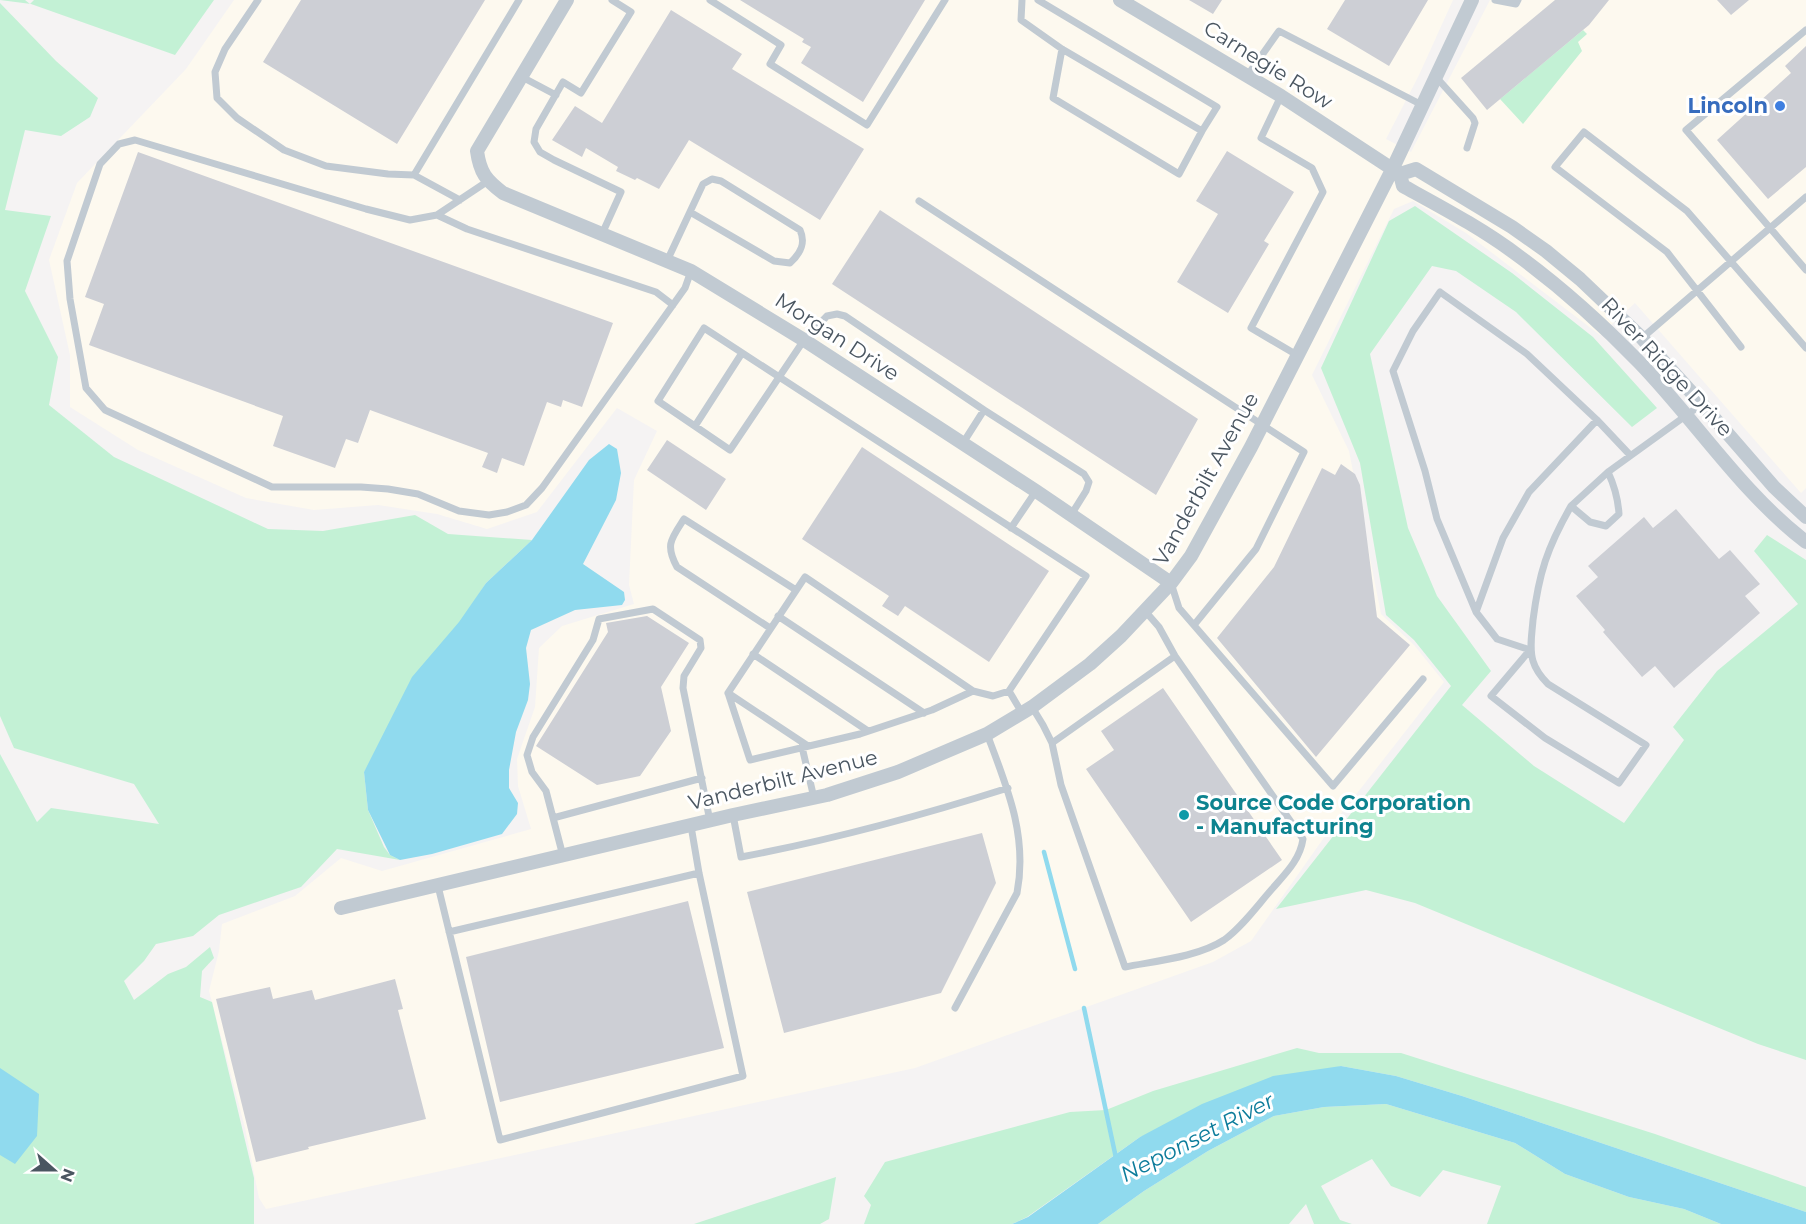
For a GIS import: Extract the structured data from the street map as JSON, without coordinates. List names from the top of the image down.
{
  "streets": {
    "street": [
      "Carnegie Row",
      "Morgan Drive",
      "River Ridge Drive",
      "Vanderbilt Avenue"
    ]
  },
  "crossings": [
    ["Carnegie Row", "River Ridge Drive"],
    ["Carnegie Row", "Vanderbilt Avenue"],
    ["Morgan Drive", "Vanderbilt Avenue"],
    ["River Ridge Drive", "Vanderbilt Avenue"]
  ],
  "water": ["Neponset River"],
  "places": ["Lincoln", "Source Code Corporation - Manufacturing"],
  "north": "right"
}
